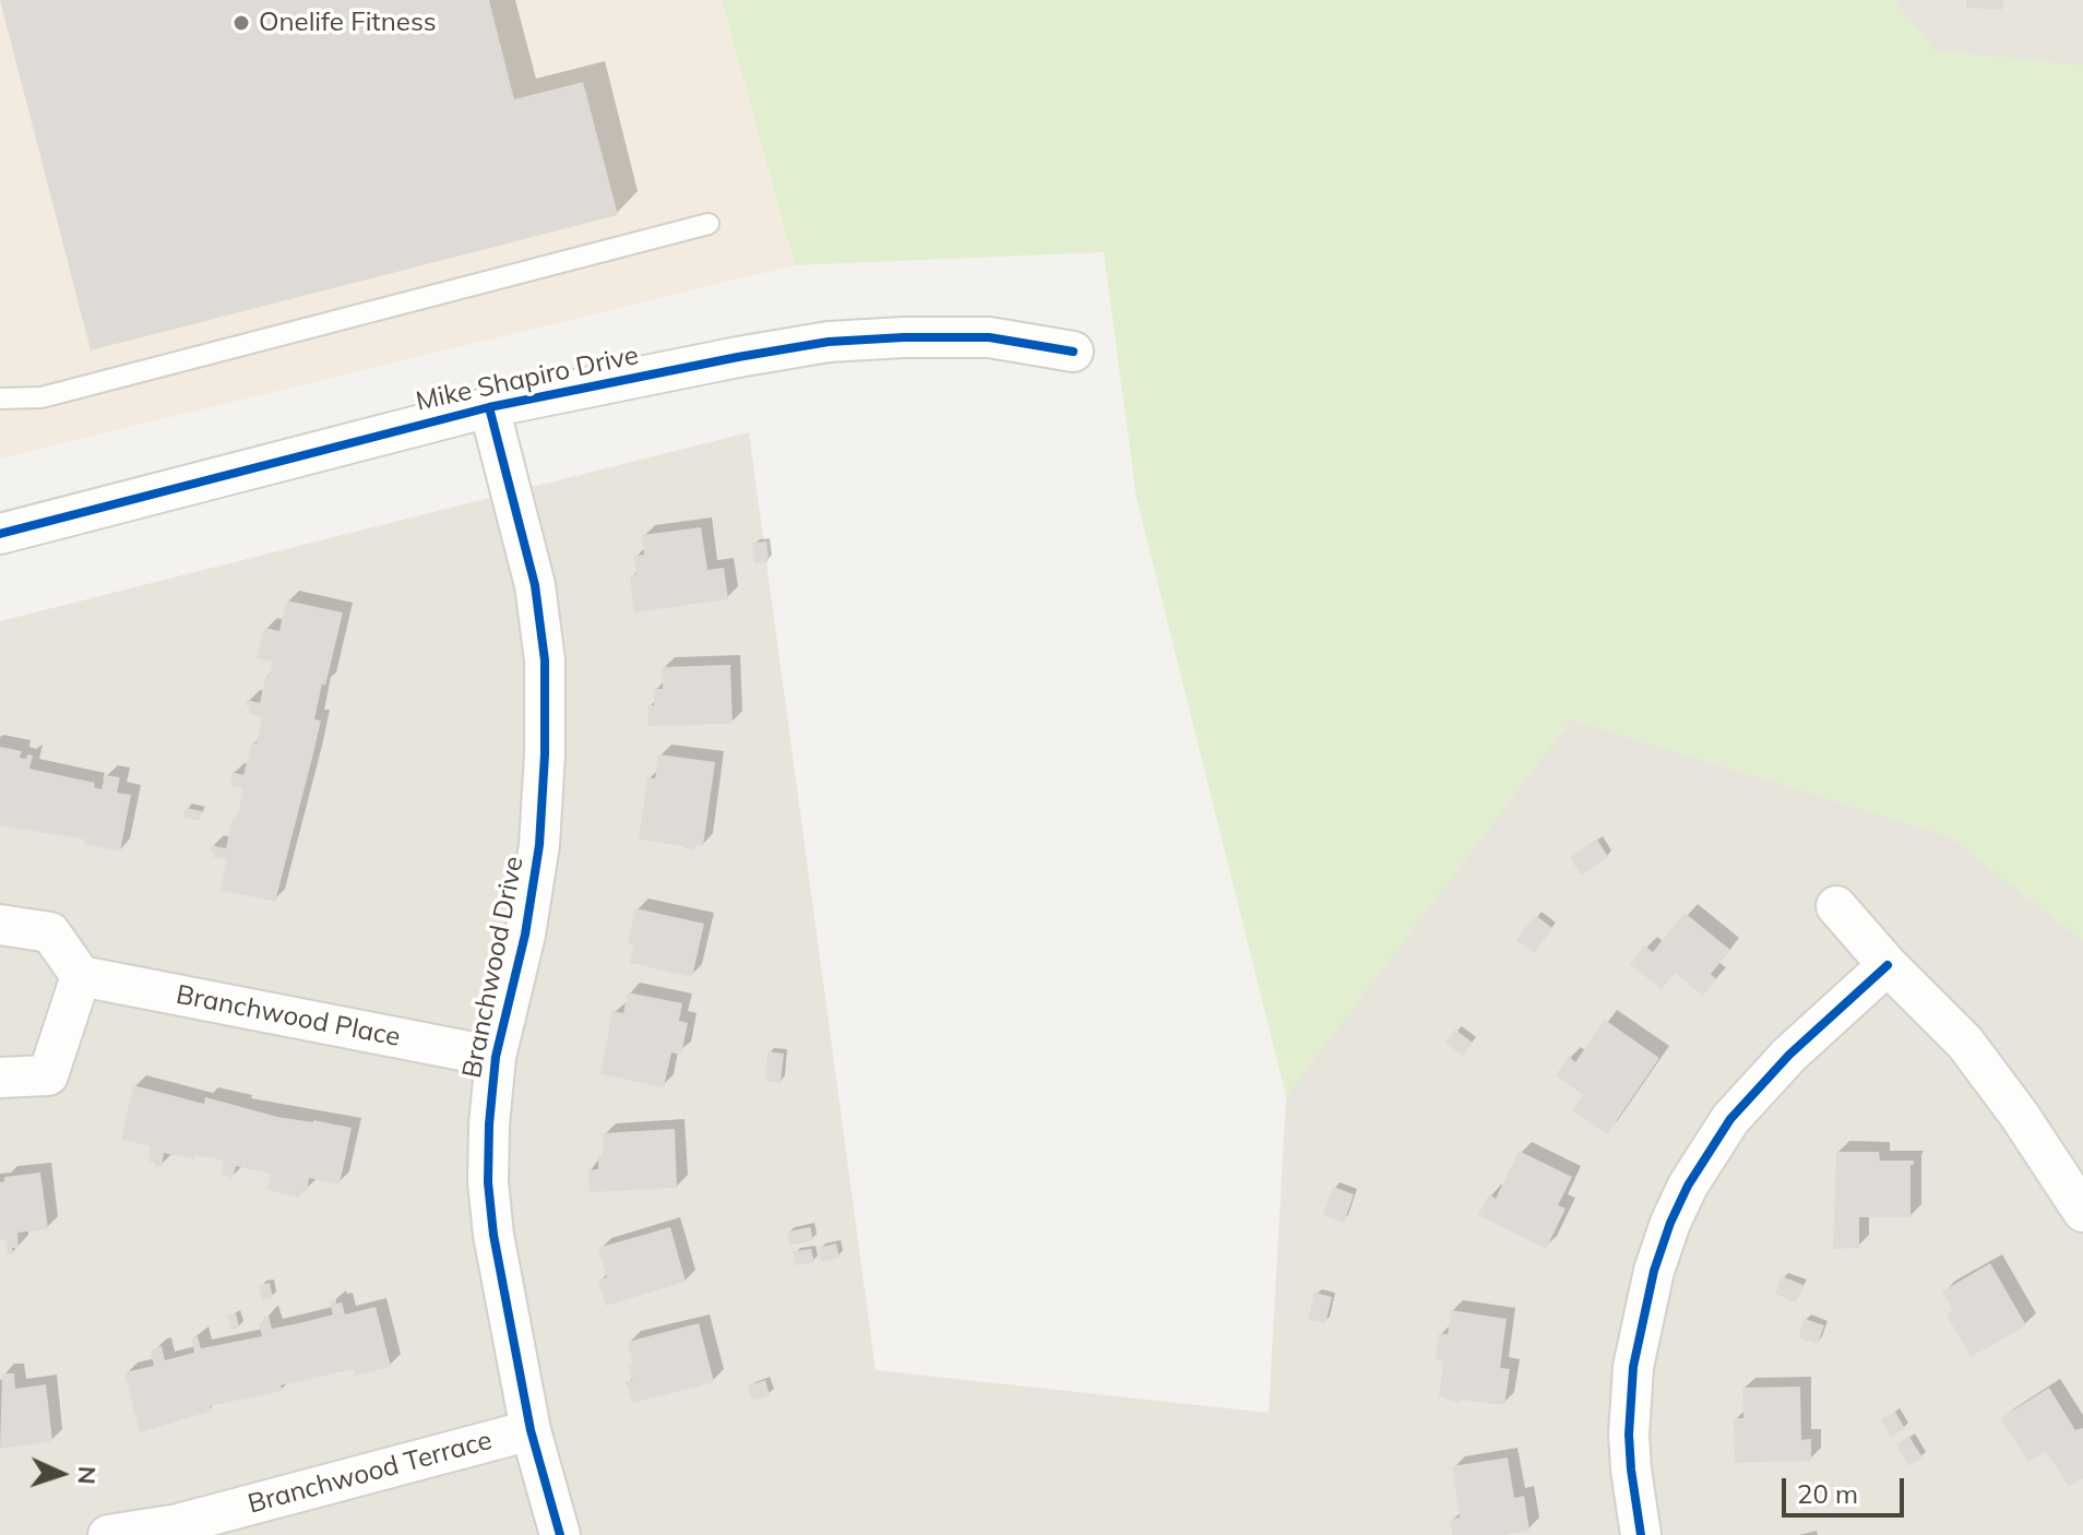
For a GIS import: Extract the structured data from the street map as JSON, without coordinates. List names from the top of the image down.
{
  "streets": {
    "street": [
      "Mike Shapiro Drive",
      "Branchwood Drive",
      "Branchwood Place",
      "Branchwood Terrace"
    ]
  },
  "crossings": [
    ["Mike Shapiro Drive", "Branchwood Drive"],
    ["Branchwood Drive", "Branchwood Place"],
    ["Branchwood Drive", "Branchwood Terrace"]
  ],
  "places": ["Onelife Fitness"],
  "scale_bar": "20 m",
  "north": "right"
}
